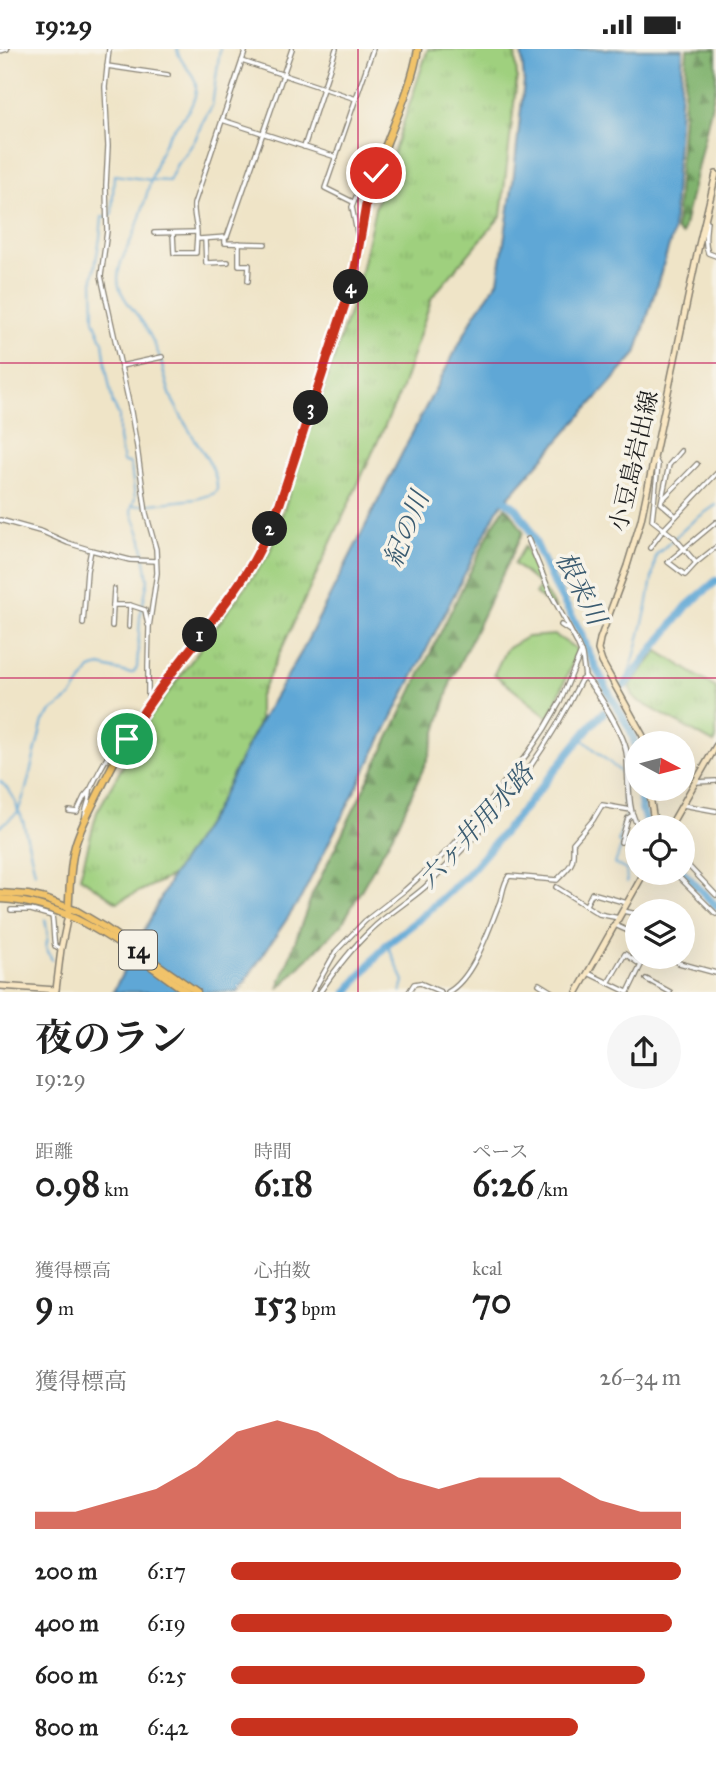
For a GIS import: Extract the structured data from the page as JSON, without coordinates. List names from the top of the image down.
{
  "streets": {
    "main road": ["小豆島岩出線", "14"]
  },
  "water": ["紀の川", "根来川", "六ヶ井用水路"],
  "north": "right",
  "page": {
    "status": "19:29",
    "pins": [
      "4",
      "3",
      "2",
      "1"
    ],
    "heading": ["夜のラン", "19:29"],
    "stats": [
      ["距離", "0.98 km"],
      ["時間", "6:18"],
      ["ペース", "6:26 /km"],
      ["獲得標高", "9 m"],
      ["心拍数", "153 bpm"],
      ["kcal", "70"]
    ],
    "chart": ["獲得標高", "26–34 m"],
    "list": [
      {
        "name": "200 m",
        "note": "6:17"
      },
      {
        "name": "400 m",
        "note": "6:19"
      },
      {
        "name": "600 m",
        "note": "6:25"
      },
      {
        "name": "800 m",
        "note": "6:42"
      }
    ]
  }
}
